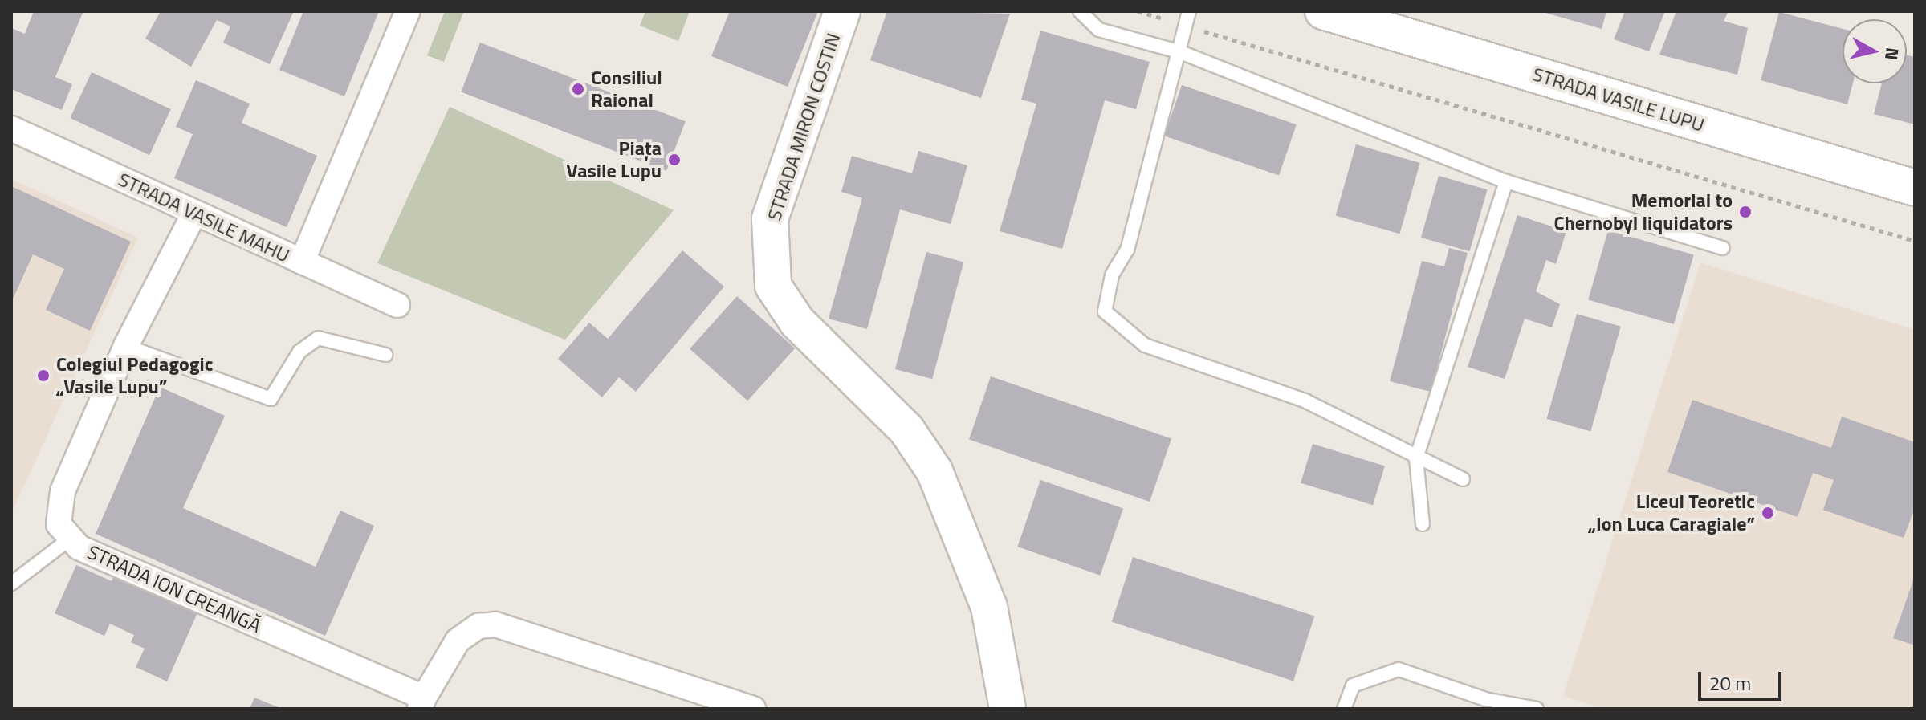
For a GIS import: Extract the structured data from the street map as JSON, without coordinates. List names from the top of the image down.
{
  "streets": {
    "street": [
      "STRADA VASILE LUPU",
      "STRADA MIRON COSTIN",
      "STRADA VASILE MAHU",
      "STRADA ION CREANGĂ"
    ]
  },
  "crossings": [
    ["STRADA VASILE MAHU", "STRADA ION CREANGĂ"]
  ],
  "places": [
    "Consiliul Raional",
    "Piața Vasile Lupu",
    "Memorial to Chernobyl liquidators",
    "Colegiul Pedagogic „Vasile Lupu”",
    "Liceul Teoretic „Ion Luca Caragiale”"
  ],
  "scale_bar": "20 m",
  "north": "right"
}
